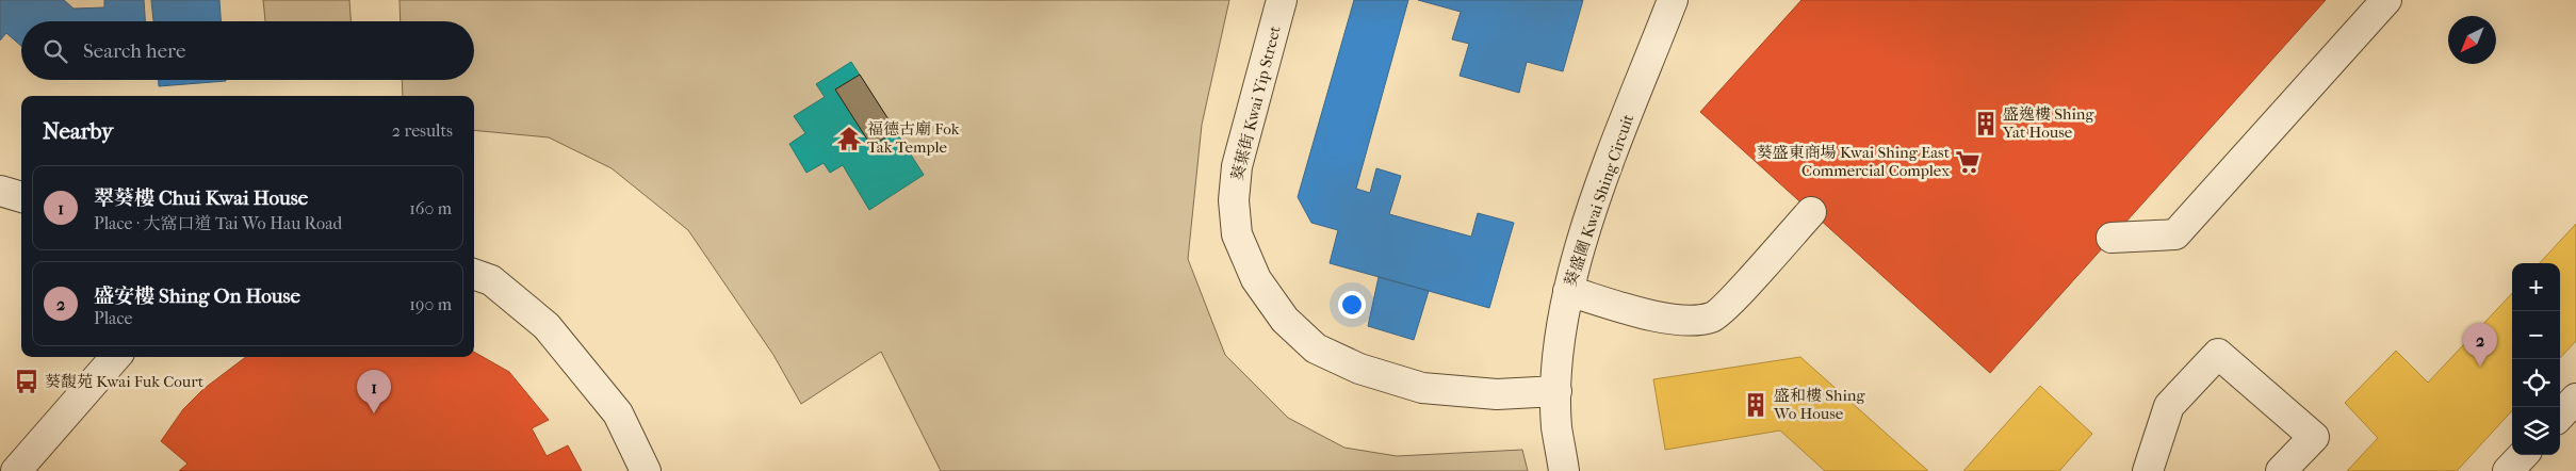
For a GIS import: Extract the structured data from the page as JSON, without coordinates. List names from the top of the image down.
{
  "streets": {
    "street": ["葵葉街 Kwai Yip Street", "葵盛圍 Kwai Shing Circuit"]
  },
  "crossings": [
    ["葵葉街 Kwai Yip Street", "葵盛圍 Kwai Shing Circuit"]
  ],
  "places": {
    "building": ["盛逸樓 Shing Yat House", "盛和樓 Shing Wo House"],
    "temple": ["福德古廟 Fok Tak Temple"],
    "supermarket": ["葵盛東商場 Kwai Shing East Commercial Complex"],
    "bus stop": ["葵馥苑 Kwai Fuk Court"]
  },
  "north": "bottom left",
  "page": {
    "search": "Search here",
    "heading": ["Nearby", "2 results"],
    "list": [
      {
        "mark": "1",
        "name": "翠葵樓 Chui Kwai House",
        "note": "Place · 大窩口道 Tai Wo Hau Road",
        "value": "160 m"
      },
      {
        "mark": "2",
        "name": "盛安樓 Shing On House",
        "note": "Place",
        "value": "190 m"
      }
    ],
    "map_buttons": ["+", "−"],
    "pins": ["2", "1"]
  }
}
